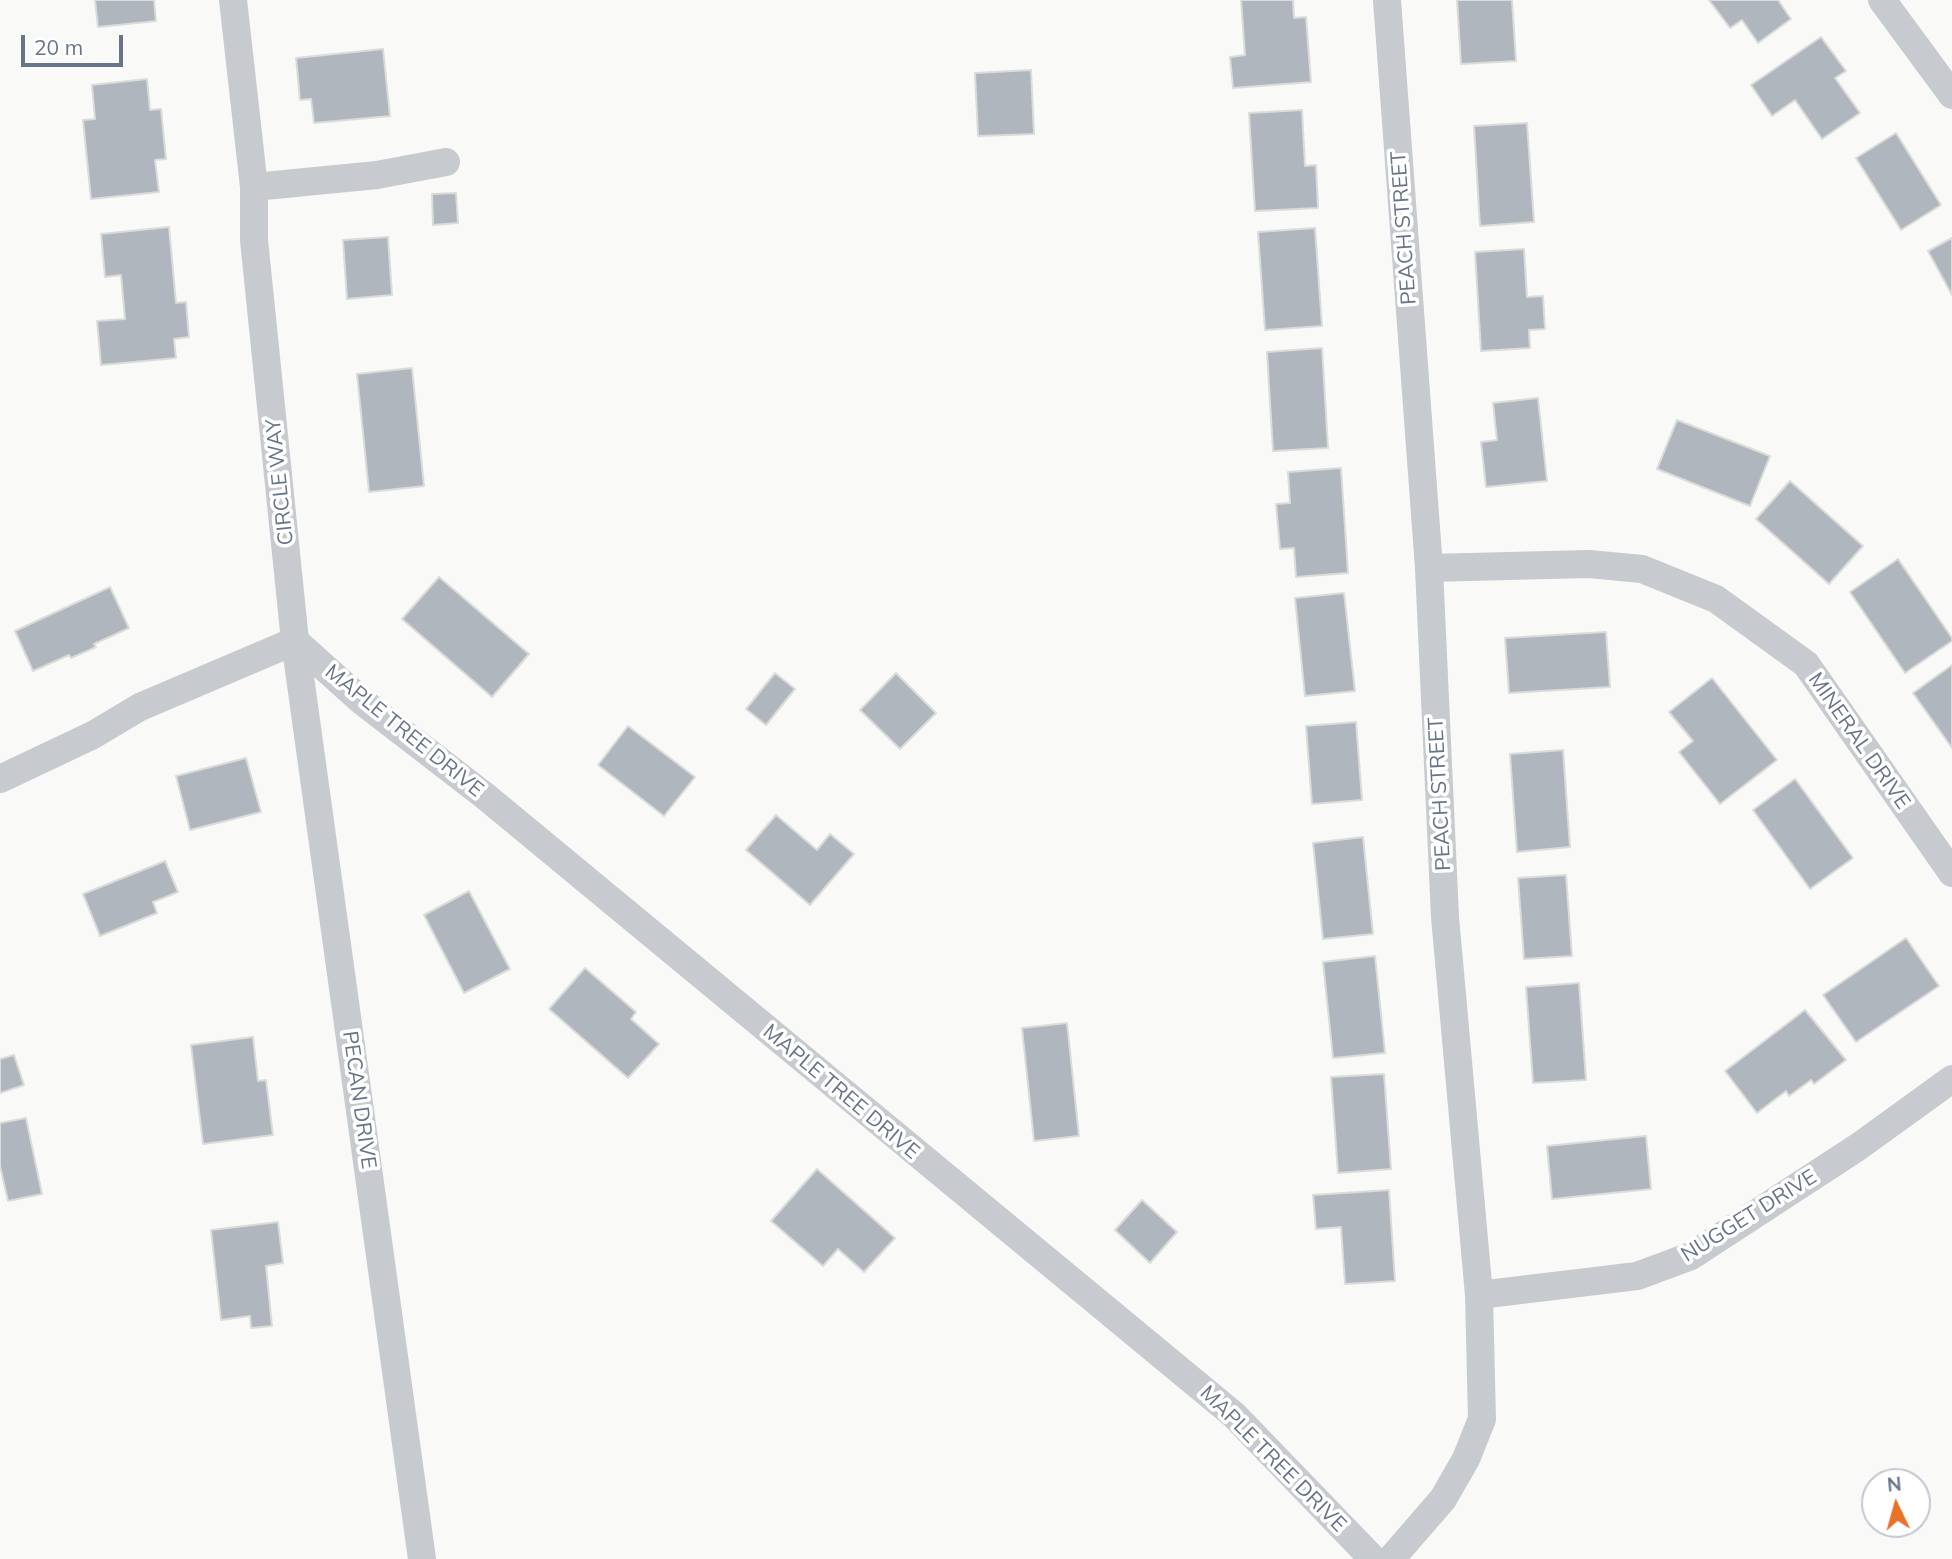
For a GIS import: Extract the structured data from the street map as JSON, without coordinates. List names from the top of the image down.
{
  "streets": {
    "street": [
      "PEACH STREET",
      "CIRCLE WAY",
      "MAPLE TREE DRIVE",
      "MINERAL DRIVE",
      "PECAN DRIVE",
      "NUGGET DRIVE"
    ]
  },
  "crossings": [
    ["PEACH STREET", "MINERAL DRIVE"],
    ["PEACH STREET", "NUGGET DRIVE"],
    ["CIRCLE WAY", "MAPLE TREE DRIVE"],
    ["CIRCLE WAY", "PECAN DRIVE"],
    ["MAPLE TREE DRIVE", "PECAN DRIVE"]
  ],
  "scale_bar": "20 m",
  "north": "top"
}
